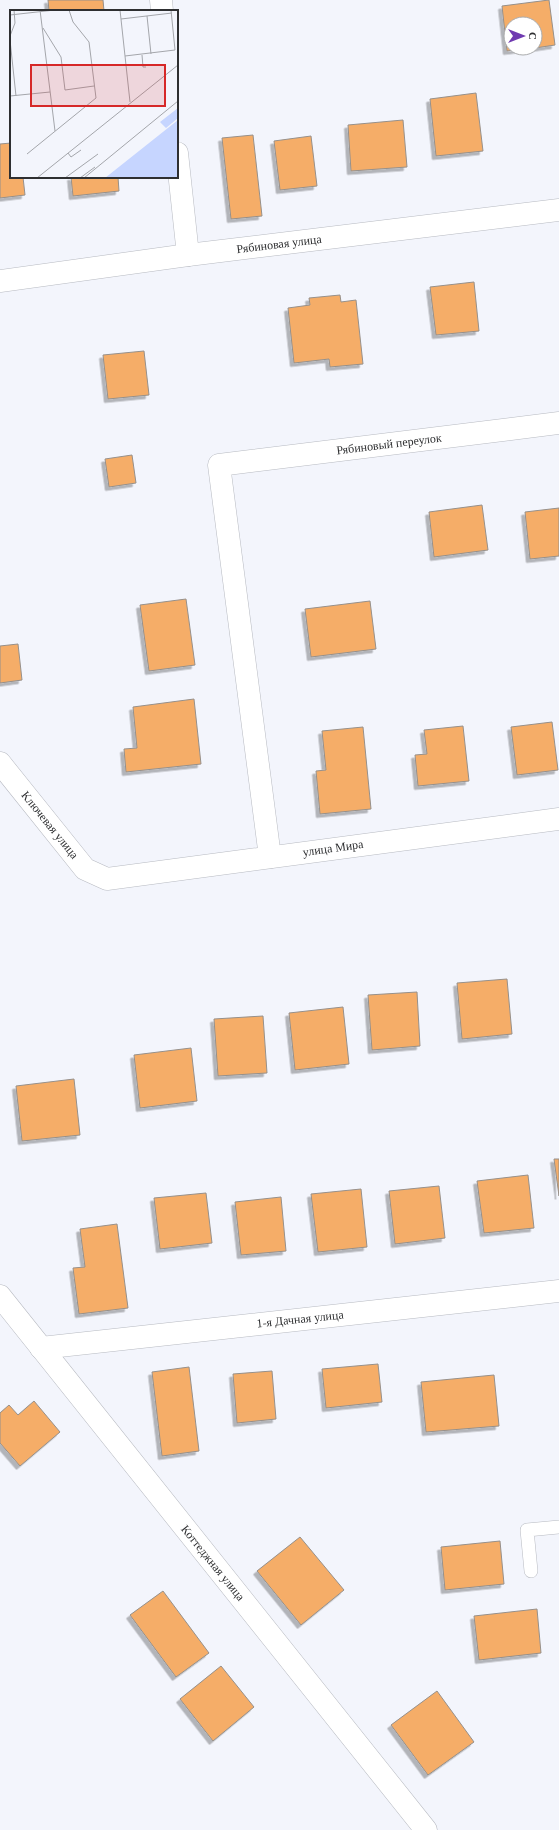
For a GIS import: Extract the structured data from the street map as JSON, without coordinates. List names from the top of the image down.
{
  "streets": {
    "street": [
      "Рябиновая улица",
      "Рябиновый переулок",
      "Ключевая улица",
      "улица Мира",
      "1-я Дачная улица",
      "Коттеджная улица"
    ]
  },
  "crossings": [
    ["Рябиновый переулок", "улица Мира"],
    ["Ключевая улица", "улица Мира"],
    ["1-я Дачная улица", "Коттеджная улица"]
  ],
  "north": "right"
}
